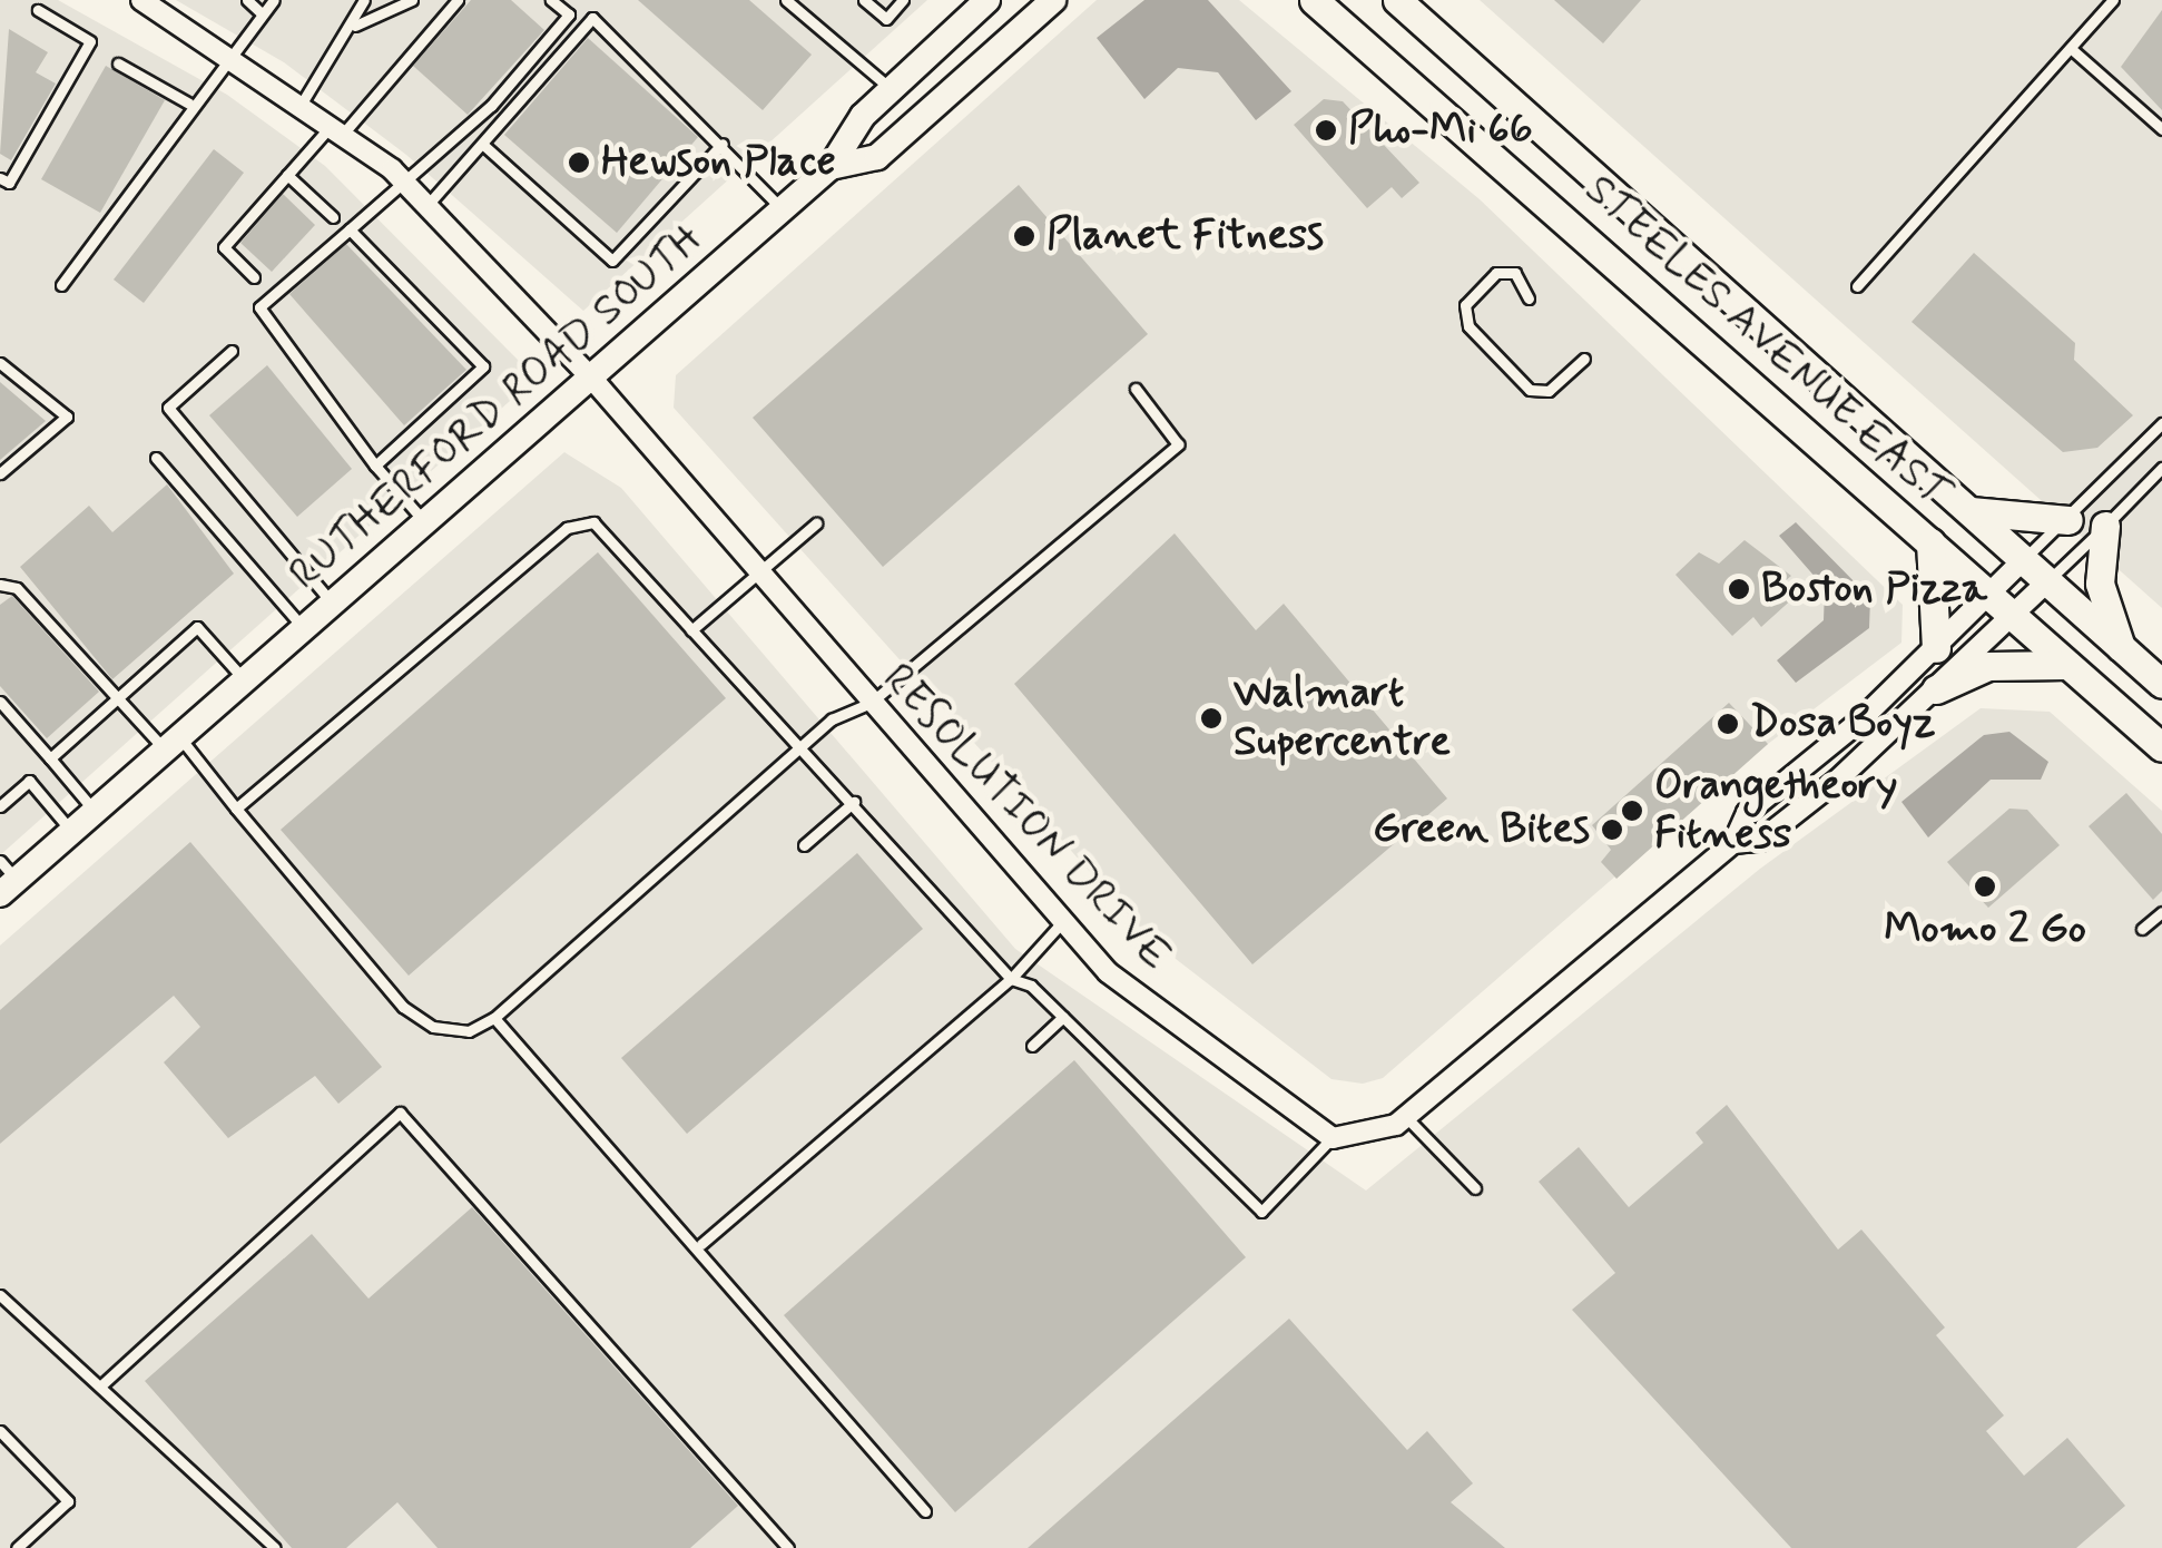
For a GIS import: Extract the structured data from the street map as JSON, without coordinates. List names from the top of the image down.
{
  "streets": {
    "main road": ["STEELES AVENUE EAST"],
    "street": ["RUTHERFORD ROAD SOUTH", "RESOLUTION DRIVE"]
  },
  "crossings": [
    ["RUTHERFORD ROAD SOUTH", "RESOLUTION DRIVE"]
  ],
  "places": [
    "Pho-Mi 66",
    "Hewson Place",
    "Planet Fitness",
    "Boston Pizza",
    "Walmart Supercentre",
    "Dosa Boyz",
    "Orangetheory Fitness",
    "Green Bites",
    "Momo 2 Go"
  ]
}
